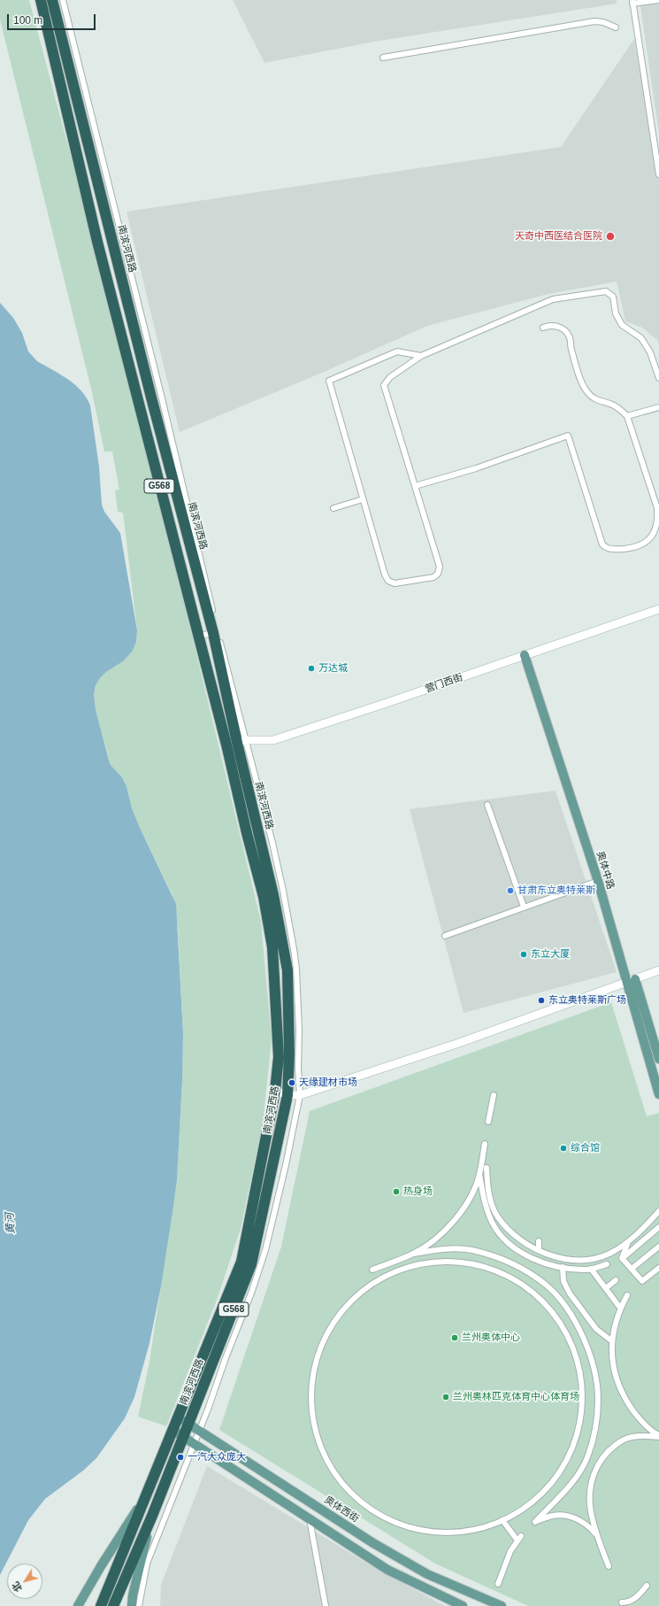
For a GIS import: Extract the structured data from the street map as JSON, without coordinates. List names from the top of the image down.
{
  "streets": {
    "highway": ["南滨河西路", "G568"],
    "main road": ["奥体中路", "奥体西街"],
    "street": ["营门西街"]
  },
  "crossings": [
    ["南滨河西路", "营门西街"],
    ["南滨河西路", "奥体西街"],
    ["营门西街", "奥体中路"]
  ],
  "water": ["黄河"],
  "places": [
    "天奇中西医结合医院",
    "万达城",
    "甘肃东立奥特莱斯",
    "东立大厦",
    "东立奥特莱斯广场",
    "天缘建材市场",
    "综合馆",
    "热身场",
    "兰州奥体中心",
    "兰州奥林匹克体育中心体育场",
    "一汽大众庞大"
  ],
  "scale_bar": "100 m",
  "north": "bottom left"
}
